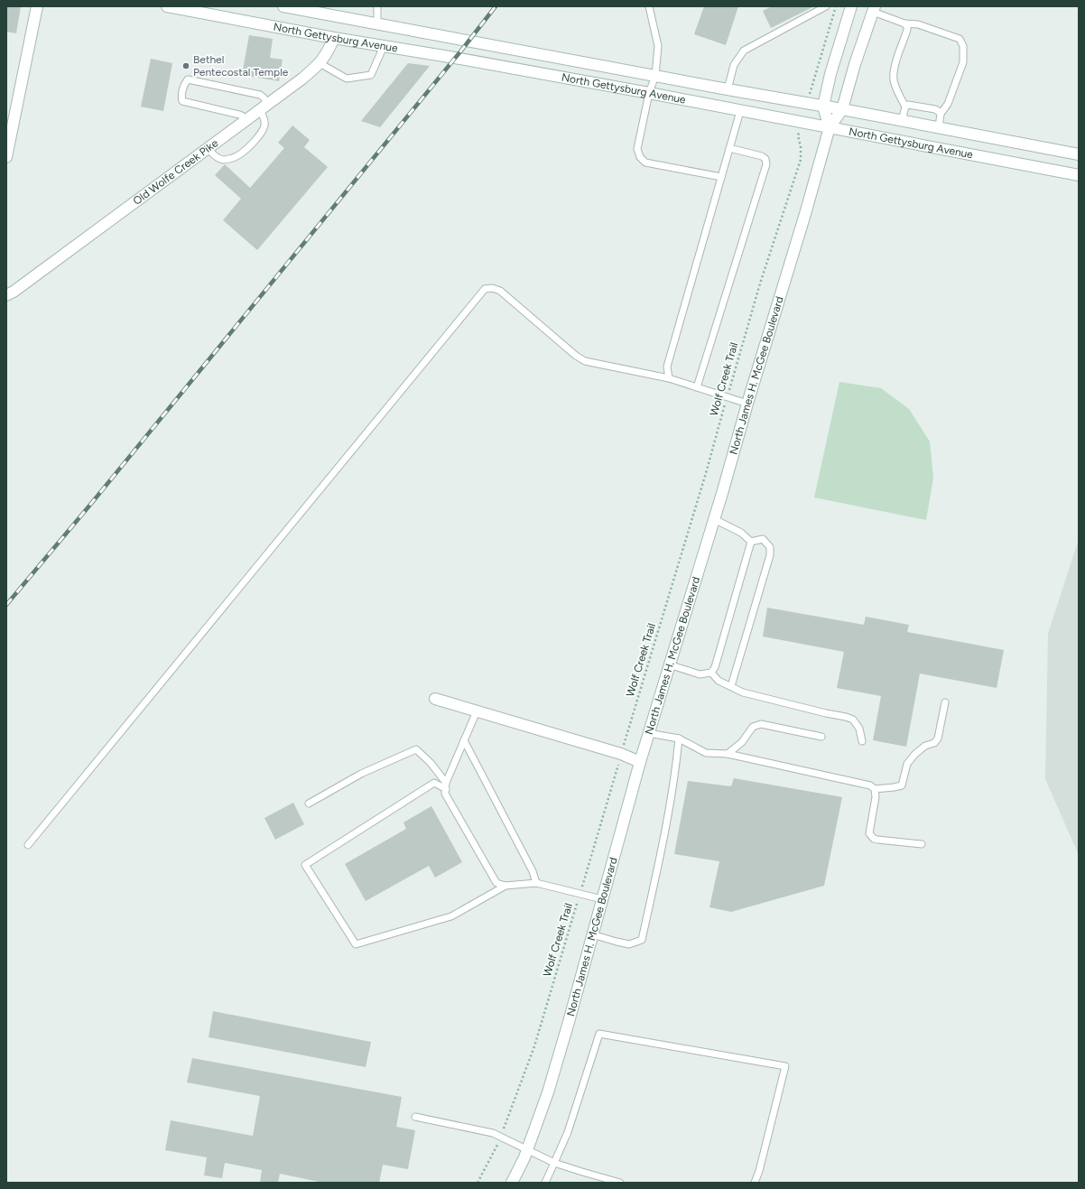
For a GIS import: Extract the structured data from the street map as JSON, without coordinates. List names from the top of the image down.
{
  "streets": {
    "main road": ["North Gettysburg Avenue", "Old Wolfe Creek Pike", "North James H. McGee Boulevard"],
    "path": ["Wolf Creek Trail"]
  },
  "crossings": [
    ["North Gettysburg Avenue", "Old Wolfe Creek Pike"],
    ["North Gettysburg Avenue", "North James H. McGee Boulevard"]
  ],
  "places": ["Bethel Pentecostal Temple"]
}
